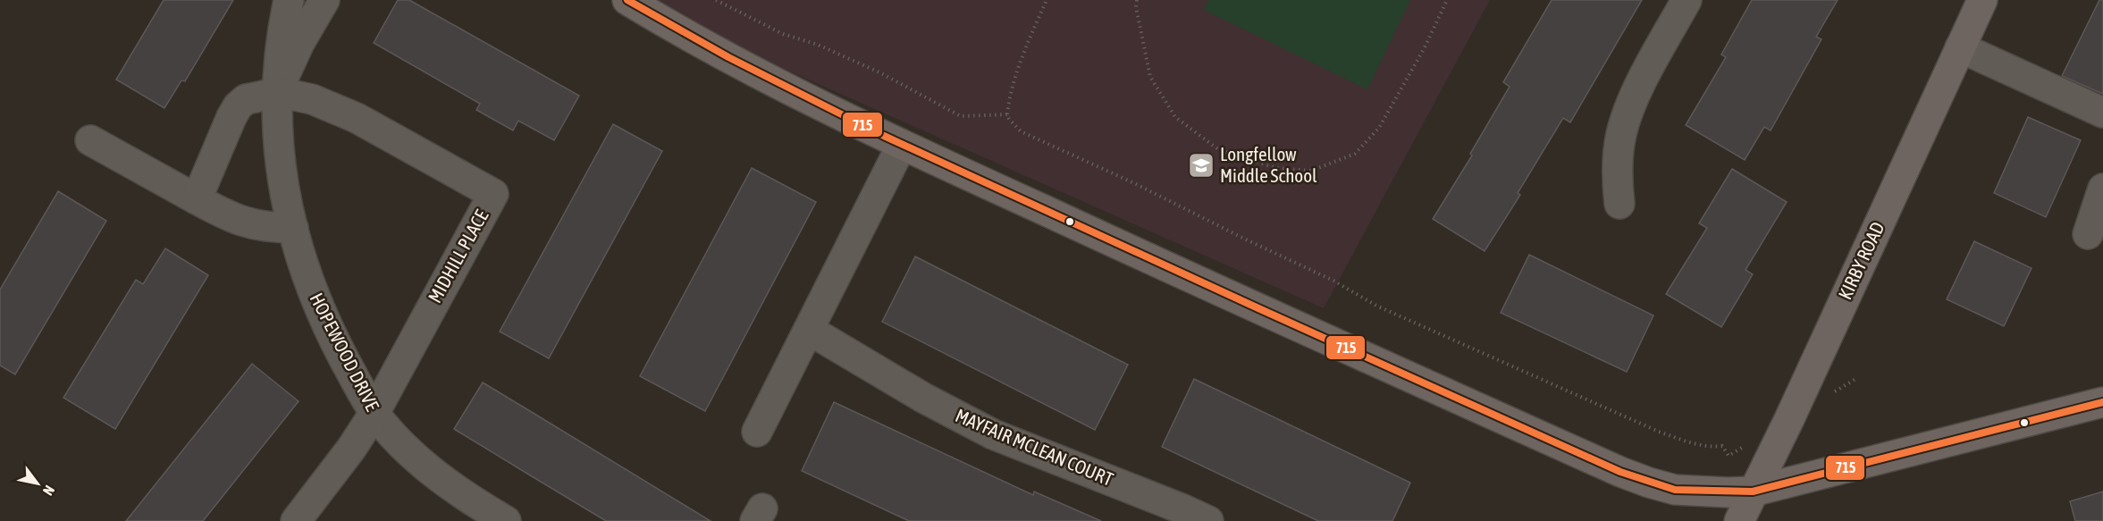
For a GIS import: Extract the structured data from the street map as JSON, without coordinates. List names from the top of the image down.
{
  "streets": {
    "main road": ["KIRBY ROAD"],
    "street": ["MIDHILL PLACE", "HOPEWOOD DRIVE", "MAYFAIR MCLEAN COURT"]
  },
  "crossings": [
    ["MIDHILL PLACE", "HOPEWOOD DRIVE"]
  ],
  "places": {
    "school or university": ["Longfellow Middle School"]
  },
  "lines": ["transit line 715"],
  "north": "bottom right"
}
